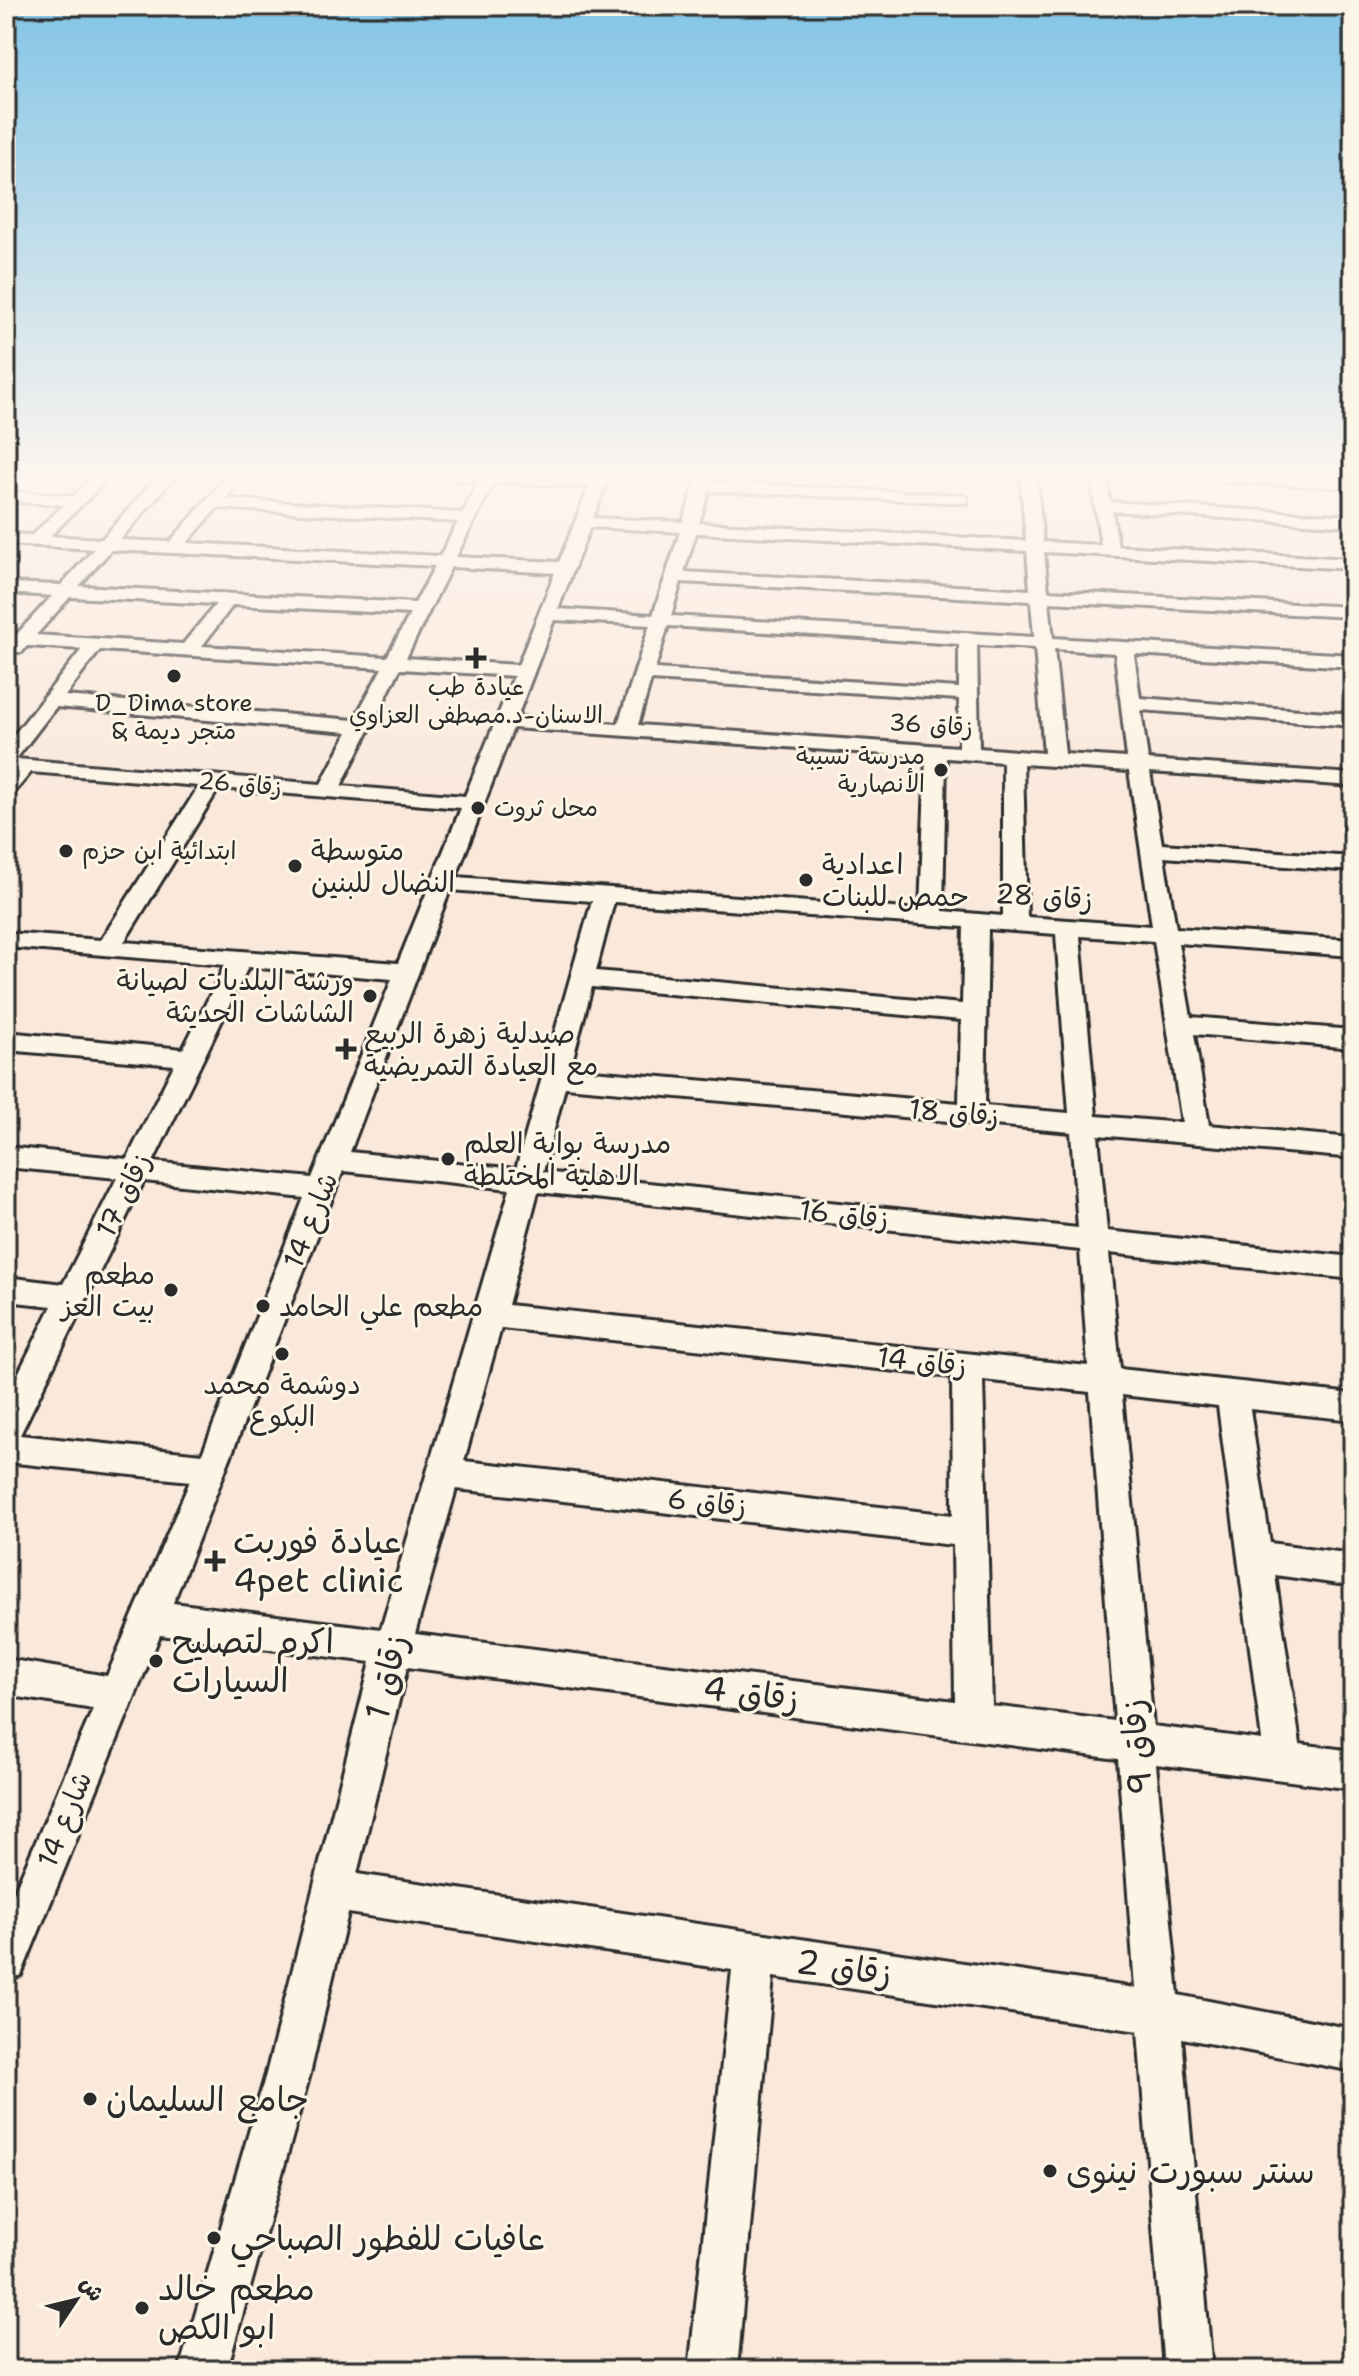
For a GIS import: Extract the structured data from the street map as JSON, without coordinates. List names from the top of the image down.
{
  "streets": {
    "street": [
      "زقاق 36",
      "زقاق 26",
      "زقاق 28",
      "زقاق 18",
      "زقاق 17",
      "زقاق 16",
      "شارع 14",
      "زقاق 14",
      "زقاق 6",
      "زقاق 1",
      "زقاق 4",
      "زقاق 9",
      "زقاق 2"
    ]
  },
  "crossings": [
    ["زقاق 36", "شارع 14"],
    ["زقاق 26", "شارع 14"],
    ["زقاق 28", "شارع 14"],
    ["زقاق 28", "زقاق 1"],
    ["زقاق 28", "زقاق 9"],
    ["زقاق 18", "زقاق 1"],
    ["زقاق 18", "زقاق 9"],
    ["زقاق 16", "شارع 14"],
    ["زقاق 16", "زقاق 1"],
    ["زقاق 16", "زقاق 9"],
    ["شارع 14", "زقاق 4"],
    ["زقاق 14", "زقاق 1"],
    ["زقاق 14", "زقاق 9"],
    ["زقاق 6", "زقاق 1"],
    ["زقاق 1", "زقاق 4"],
    ["زقاق 1", "زقاق 2"],
    ["زقاق 4", "زقاق 9"],
    ["زقاق 9", "زقاق 2"]
  ],
  "places": {
    "health": ["عيادة طب الاسنان-د.مصطفى العزاوي", "صيدلية زهرة الربيع مع العيادة التمريضية", "عيادة فوربت 4pet clinic"],
    "other": [
      "D_Dima store & متجر ديمة",
      "مدرسة نسيبة الأنصارية",
      "محل ثروت",
      "ابتدائية ابن حزم",
      "متوسطة النضال للبنين",
      "اعدادية حمص للبنات",
      "ورشة البلديات لصيانة الشاشات الحديثة",
      "مدرسة بوابة العلم الاهلية المختلطة",
      "مطعم بيت العز",
      "مطعم علي الحامد",
      "دوشمة محمد البكوع",
      "اكرم لتصليح السيارات",
      "جامع السليمان",
      "سنتر سبورت نينوى",
      "عافيات للفطور الصباحي",
      "مطعم خالد ابو الكص"
    ]
  },
  "north": "top right"
}
